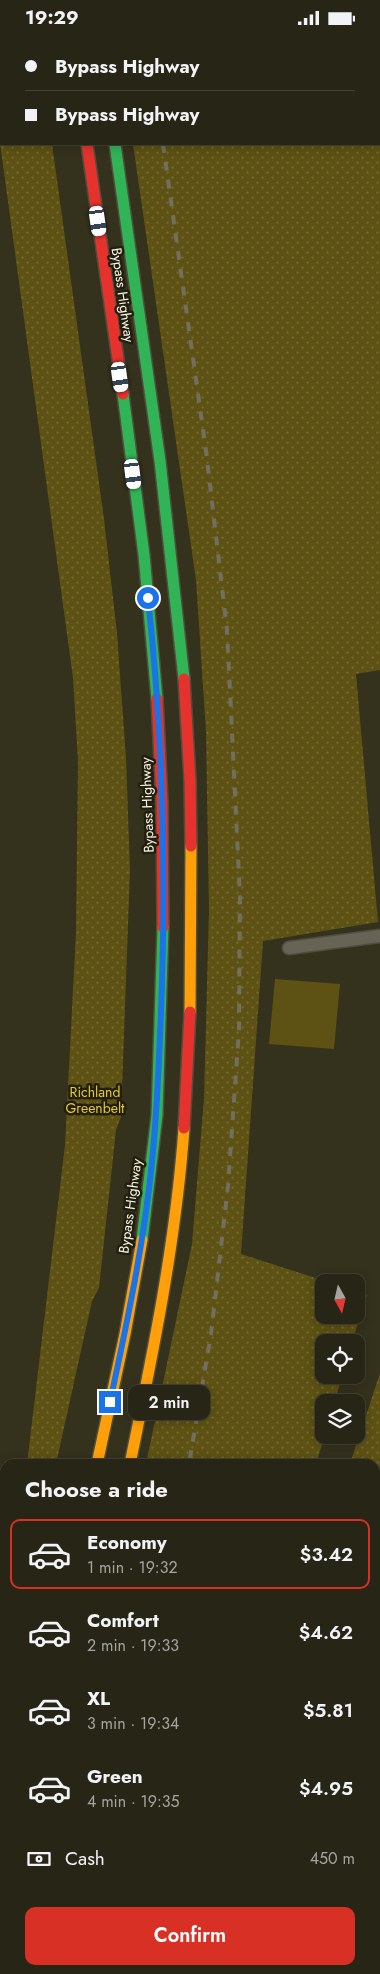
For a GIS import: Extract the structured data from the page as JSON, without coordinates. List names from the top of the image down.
{
  "streets": {
    "main road": ["Bypass Highway"]
  },
  "parks": ["Richland Greenbelt"],
  "north": "bottom",
  "page": {
    "status": "19:29",
    "banner": ["Bypass Highway", "Bypass Highway"],
    "bubble": "2 min",
    "heading": "Choose a ride",
    "list": [
      {
        "name": "Economy",
        "note": "1 min · 19:32",
        "value": "$3.42"
      },
      {
        "name": "Comfort",
        "note": "2 min · 19:33",
        "value": "$4.62"
      },
      {
        "name": "XL",
        "note": "3 min · 19:34",
        "value": "$5.81"
      },
      {
        "name": "Green",
        "note": "4 min · 19:35",
        "value": "$4.95"
      }
    ],
    "pay": ["Cash", "450 m"],
    "buttons": "Confirm"
  }
}
